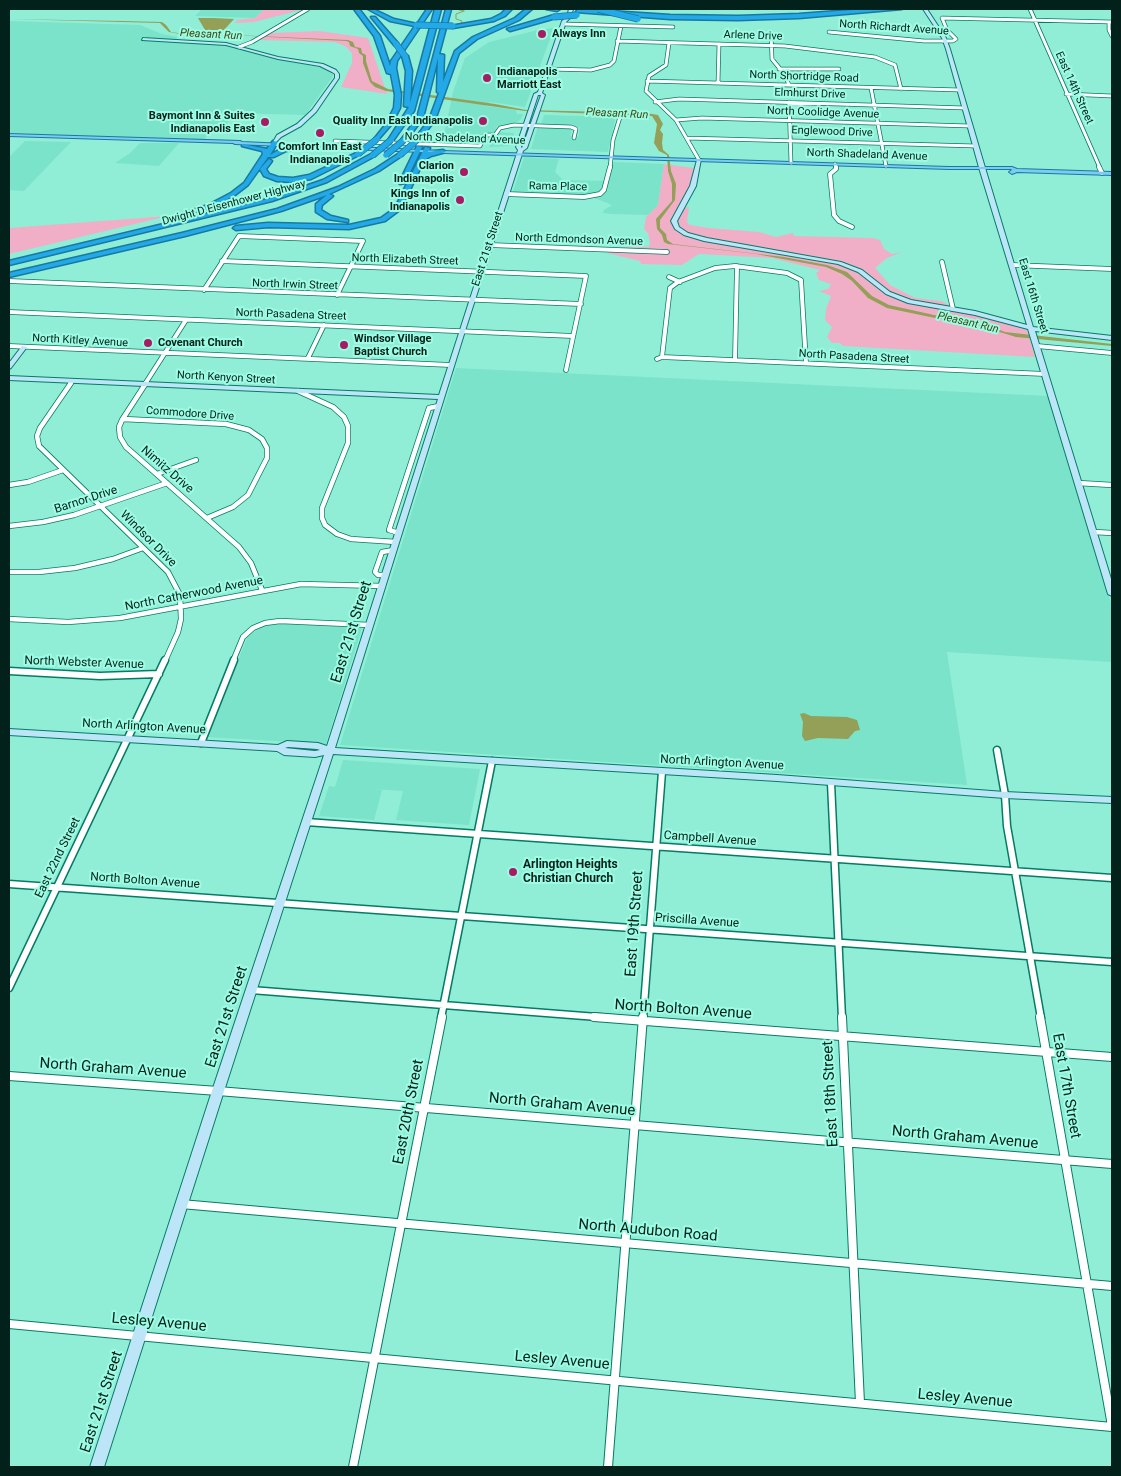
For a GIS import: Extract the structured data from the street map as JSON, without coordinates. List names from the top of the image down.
{
  "streets": {
    "highway": ["Dwight D Eisenhower Highway"],
    "main road": ["North Shadeland Avenue", "East 21st Street", "East 16th Street"],
    "street": [
      "North Richardt Avenue",
      "Arlene Drive",
      "North Shortridge Road",
      "East 14th Street",
      "Elmhurst Drive",
      "North Coolidge Avenue",
      "Englewood Drive",
      "Rama Place",
      "North Edmondson Avenue",
      "North Elizabeth Street",
      "North Irwin Street",
      "North Pasadena Street",
      "North Kitley Avenue",
      "North Kenyon Street",
      "Commodore Drive",
      "Nimitz Drive",
      "Barnor Drive",
      "Windsor Drive",
      "North Catherwood Avenue",
      "North Webster Avenue",
      "North Arlington Avenue",
      "Campbell Avenue",
      "East 22nd Street",
      "North Bolton Avenue",
      "Priscilla Avenue",
      "East 19th Street",
      "North Graham Avenue",
      "East 17th Street",
      "East 18th Street",
      "East 20th Street",
      "North Audubon Road",
      "Lesley Avenue"
    ]
  },
  "crossings": [
    ["North Richardt Avenue", "East 14th Street"],
    ["North Richardt Avenue", "East 16th Street"],
    ["Arlene Drive", "North Shortridge Road"],
    ["North Shortridge Road", "East 16th Street"],
    ["East 14th Street", "North Shadeland Avenue"],
    ["Elmhurst Drive", "East 16th Street"],
    ["North Coolidge Avenue", "East 16th Street"],
    ["Englewood Drive", "East 16th Street"],
    ["North Shadeland Avenue", "Rama Place"],
    ["North Shadeland Avenue", "Dwight D Eisenhower Highway"],
    ["North Shadeland Avenue", "East 21st Street"],
    ["North Shadeland Avenue", "East 16th Street"],
    ["Rama Place", "East 21st Street"],
    ["North Edmondson Avenue", "East 21st Street"],
    ["East 21st Street", "North Elizabeth Street"],
    ["East 21st Street", "North Irwin Street"],
    ["East 21st Street", "North Pasadena Street"],
    ["East 21st Street", "North Kitley Avenue"],
    ["East 21st Street", "North Kenyon Street"],
    ["East 21st Street", "North Catherwood Avenue"],
    ["East 21st Street", "North Arlington Avenue"],
    ["East 21st Street", "Campbell Avenue"],
    ["East 21st Street", "North Bolton Avenue"],
    ["East 21st Street", "Priscilla Avenue"],
    ["East 21st Street", "North Graham Avenue"],
    ["East 21st Street", "North Audubon Road"],
    ["East 21st Street", "Lesley Avenue"],
    ["North Elizabeth Street", "North Irwin Street"],
    ["East 16th Street", "North Pasadena Street"],
    ["North Kenyon Street", "Windsor Drive"],
    ["Commodore Drive", "Nimitz Drive"],
    ["Nimitz Drive", "Barnor Drive"],
    ["Nimitz Drive", "North Catherwood Avenue"],
    ["Barnor Drive", "Windsor Drive"],
    ["Windsor Drive", "North Catherwood Avenue"],
    ["Windsor Drive", "North Webster Avenue"],
    ["Windsor Drive", "North Arlington Avenue"],
    ["Windsor Drive", "East 22nd Street"],
    ["North Arlington Avenue", "East 22nd Street"],
    ["North Arlington Avenue", "East 19th Street"],
    ["North Arlington Avenue", "East 17th Street"],
    ["North Arlington Avenue", "East 18th Street"],
    ["North Arlington Avenue", "East 20th Street"],
    ["Campbell Avenue", "East 19th Street"],
    ["Campbell Avenue", "East 17th Street"],
    ["Campbell Avenue", "East 18th Street"],
    ["Campbell Avenue", "East 20th Street"],
    ["East 22nd Street", "North Bolton Avenue"],
    ["North Bolton Avenue", "Priscilla Avenue"],
    ["North Bolton Avenue", "East 19th Street"],
    ["North Bolton Avenue", "East 17th Street"],
    ["North Bolton Avenue", "East 18th Street"],
    ["North Bolton Avenue", "East 20th Street"],
    ["Priscilla Avenue", "East 19th Street"],
    ["Priscilla Avenue", "East 17th Street"],
    ["Priscilla Avenue", "East 18th Street"],
    ["Priscilla Avenue", "East 20th Street"],
    ["East 19th Street", "North Graham Avenue"],
    ["East 19th Street", "North Audubon Road"],
    ["East 19th Street", "Lesley Avenue"],
    ["North Graham Avenue", "East 17th Street"],
    ["North Graham Avenue", "East 18th Street"],
    ["North Graham Avenue", "East 20th Street"],
    ["East 17th Street", "North Audubon Road"],
    ["East 17th Street", "Lesley Avenue"],
    ["East 18th Street", "North Audubon Road"],
    ["East 18th Street", "Lesley Avenue"],
    ["East 20th Street", "North Audubon Road"],
    ["East 20th Street", "Lesley Avenue"]
  ],
  "water": ["Pleasant Run"],
  "places": [
    "Always Inn",
    "Indianapolis Marriott East",
    "Quality Inn East Indianapolis",
    "Baymont Inn & Suites Indianapolis East",
    "Comfort Inn East Indianapolis",
    "Clarion Indianapolis",
    "Kings Inn of Indianapolis",
    "Covenant Church",
    "Windsor Village Baptist Church",
    "Arlington Heights Christian Church"
  ]
}
